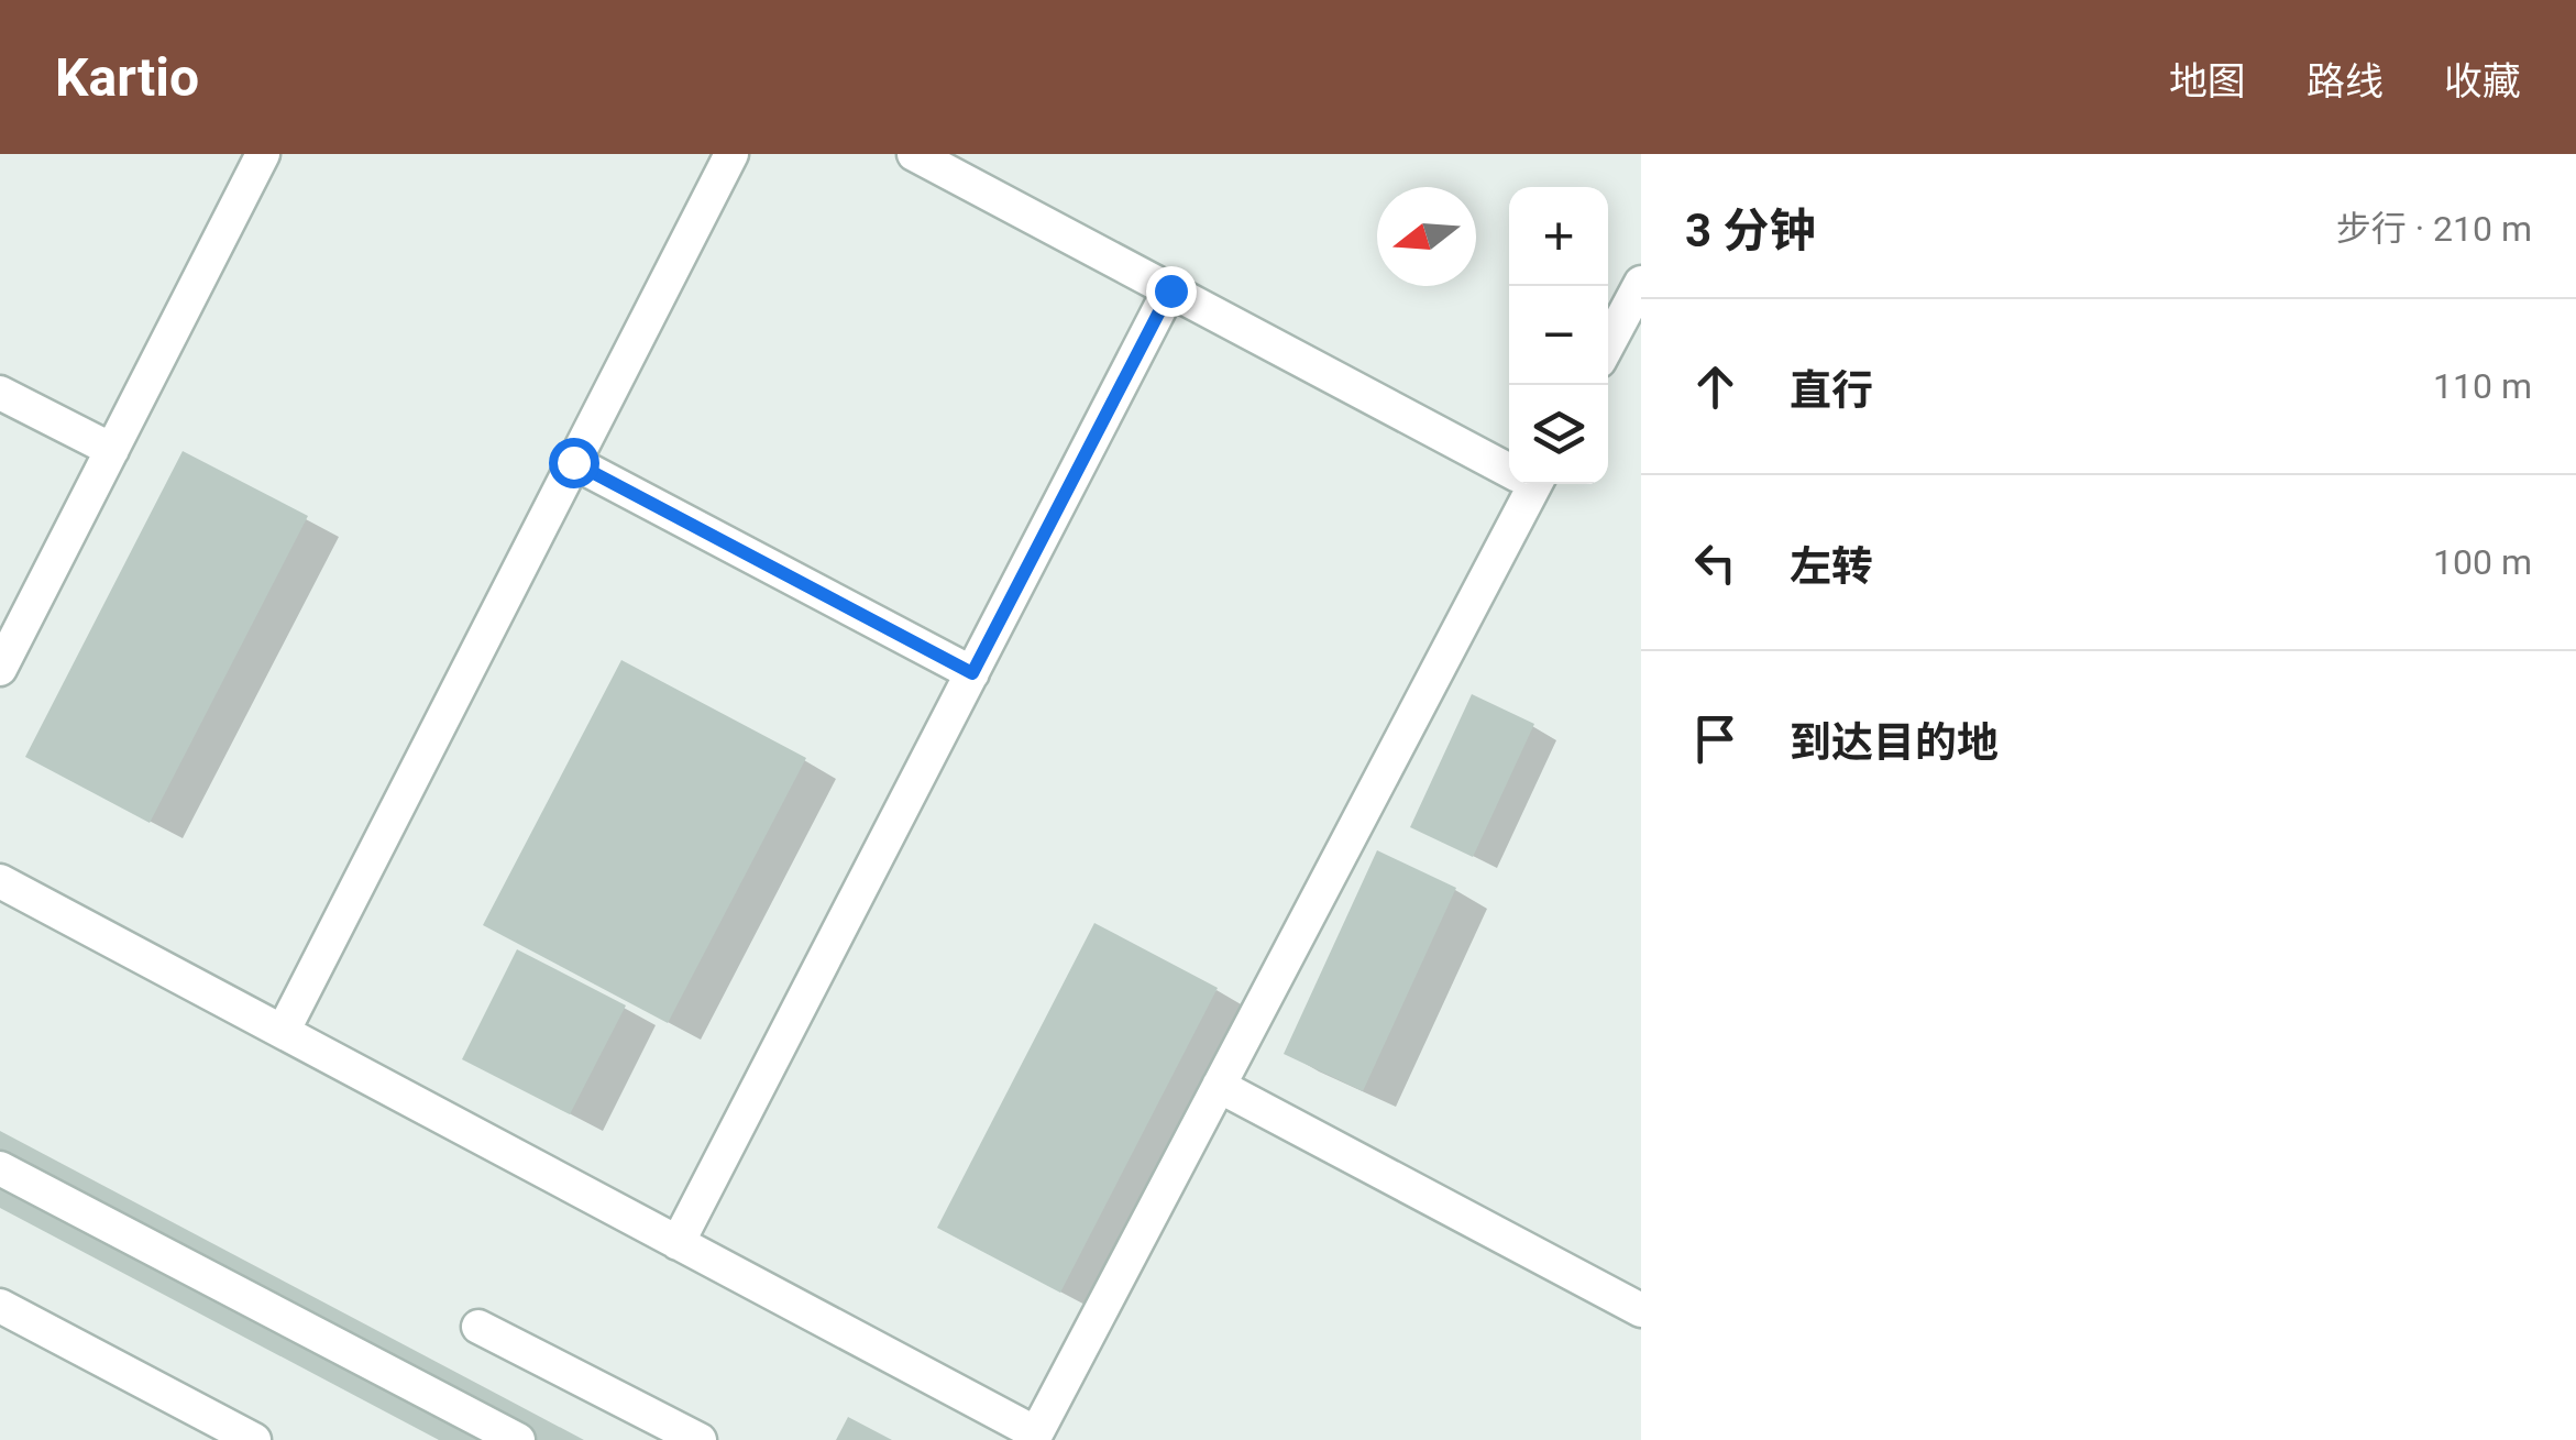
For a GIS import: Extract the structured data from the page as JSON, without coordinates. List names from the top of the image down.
{
  "north": "left",
  "page": {
    "header": "Kartio",
    "nav": ["地图", "路线", "收藏"],
    "heading": ["3 分钟", "步行 · 210 m"],
    "map_buttons": ["+", "−"],
    "list": [
      ["直行", "110 m"],
      ["左转", "100 m"],
      "到达目的地"
    ]
  }
}
